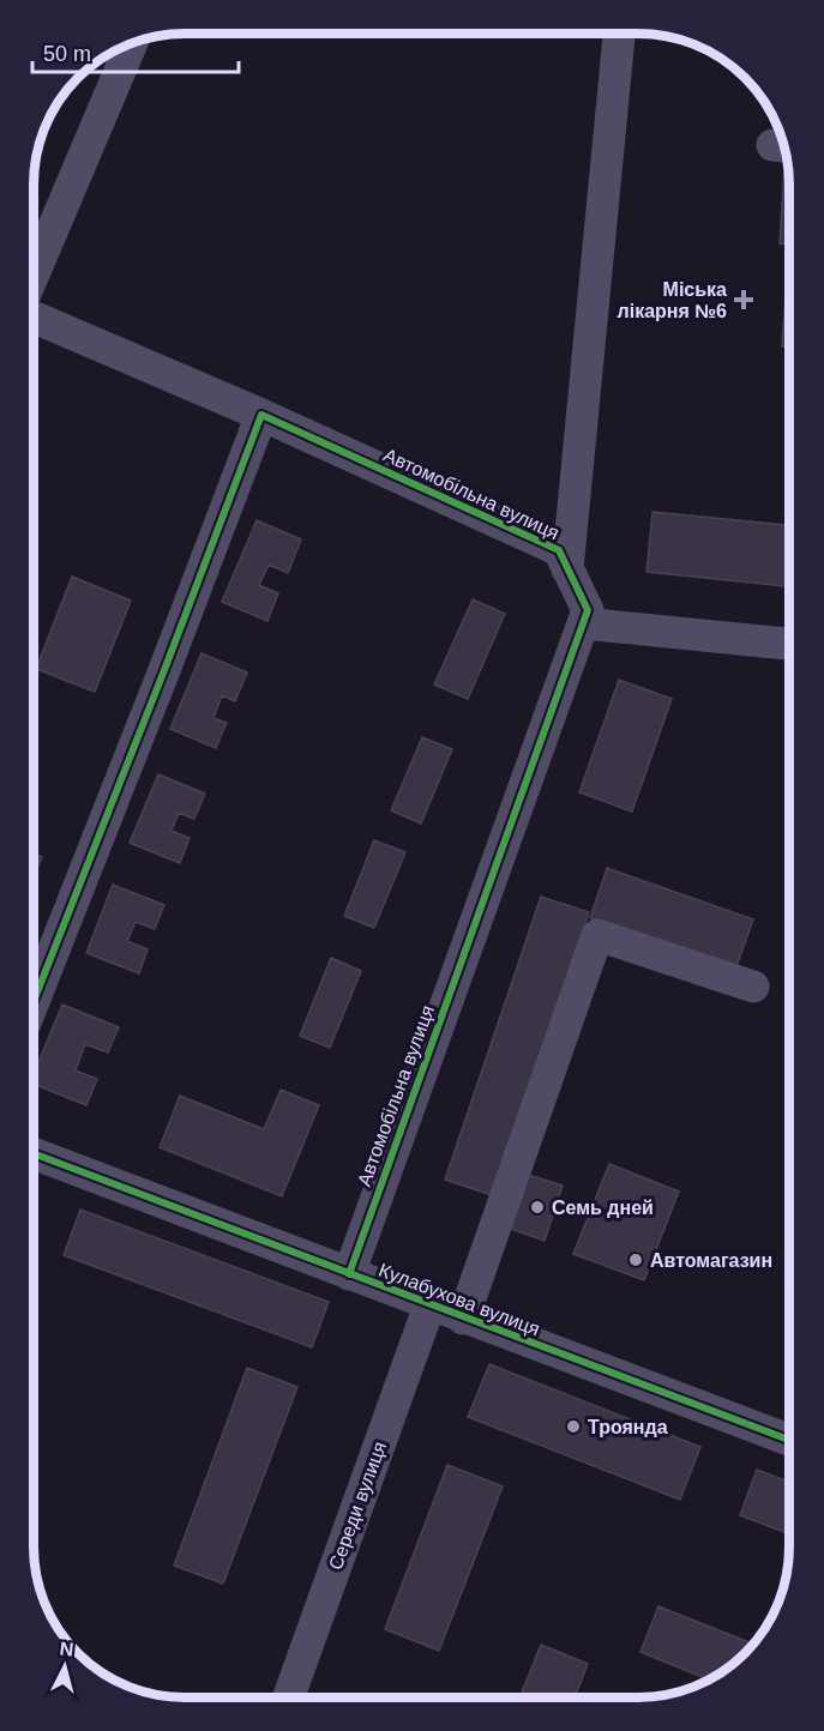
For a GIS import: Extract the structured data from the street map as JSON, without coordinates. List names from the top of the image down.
{
  "streets": {
    "street": ["Автомобільна вулиця", "Кулабухова вулиця", "Середи вулиця"]
  },
  "crossings": [
    ["Автомобільна вулиця", "Кулабухова вулиця"],
    ["Кулабухова вулиця", "Середи вулиця"]
  ],
  "places": {
    "health": ["Міська лікарня №6"],
    "other": ["Семь дней", "Автомагазин", "Троянда"]
  },
  "scale_bar": "50 m",
  "north": "top"
}
